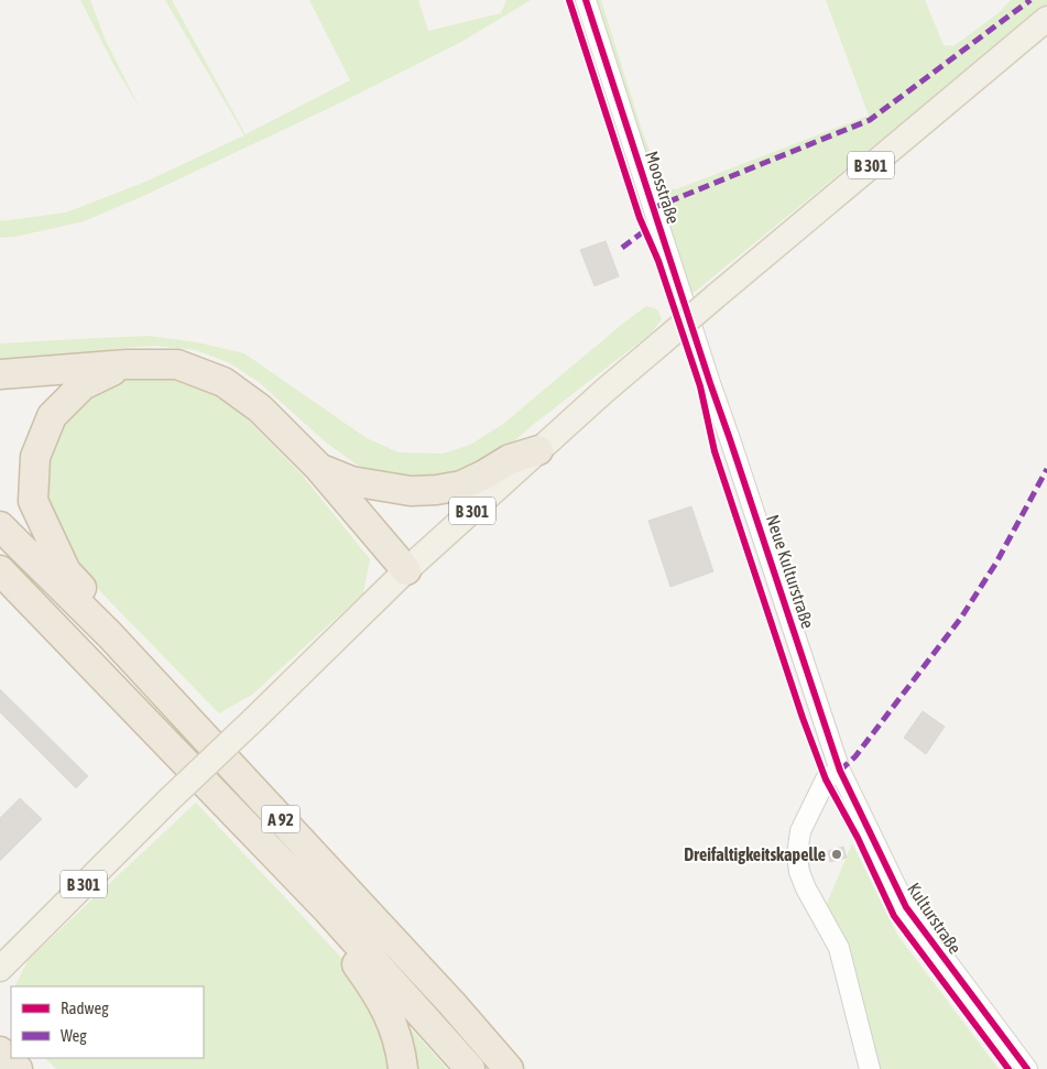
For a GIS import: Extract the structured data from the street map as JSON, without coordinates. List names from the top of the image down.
{
  "streets": {
    "highway": ["A 92"],
    "main road": ["B 301"],
    "street": ["Moosstraße", "Neue Kulturstraße", "Kulturstraße"]
  },
  "crossings": [
    ["Moosstraße", "Neue Kulturstraße"],
    ["Neue Kulturstraße", "Kulturstraße"]
  ],
  "places": ["Dreifaltigkeitskapelle"],
  "legend": ["Radweg", "Weg"]
}
